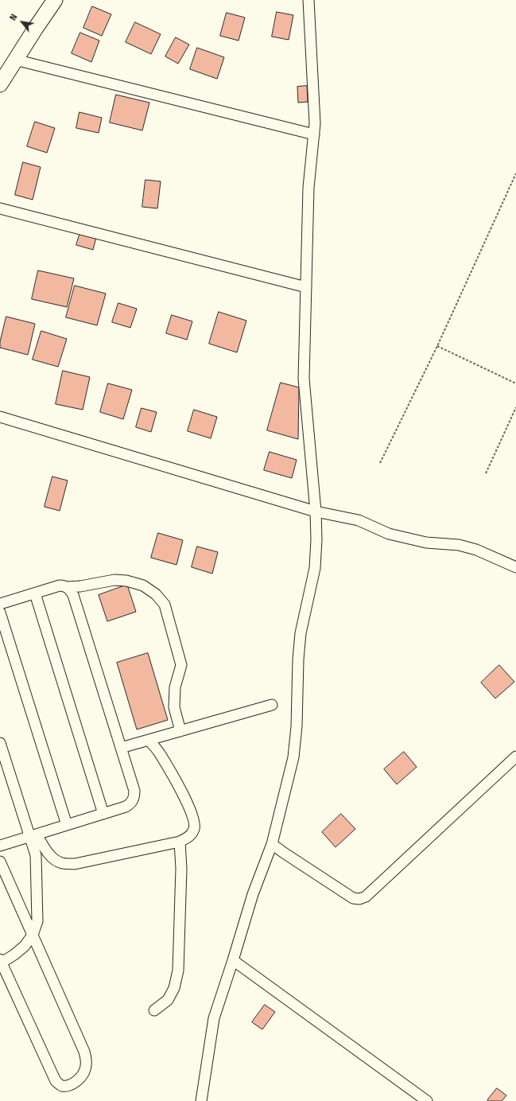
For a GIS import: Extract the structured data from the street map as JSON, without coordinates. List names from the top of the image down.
{
  "north": "top left"
}
